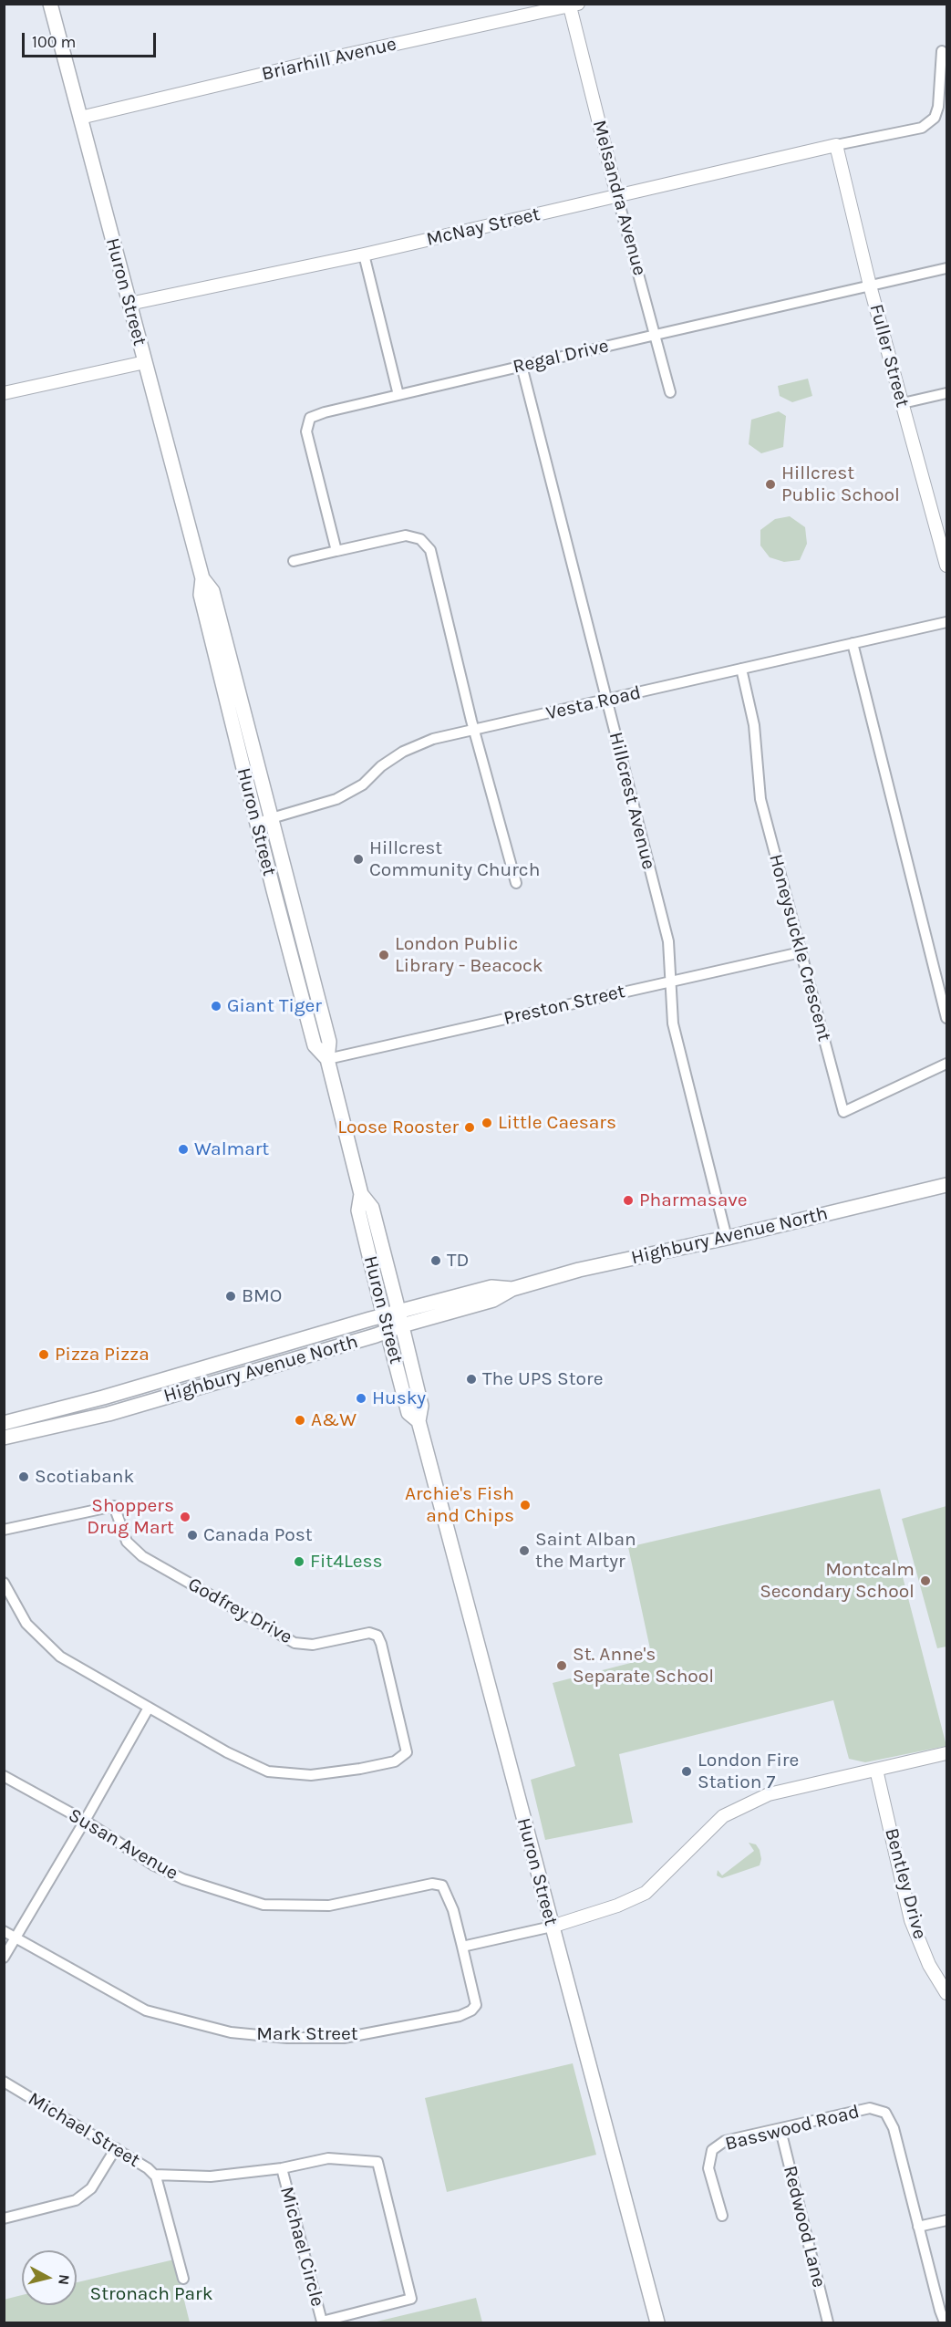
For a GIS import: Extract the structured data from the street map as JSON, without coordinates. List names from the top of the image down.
{
  "streets": {
    "main road": ["Huron Street", "Highbury Avenue North"],
    "street": [
      "Briarhill Avenue",
      "Melsandra Avenue",
      "McNay Street",
      "Fuller Street",
      "Regal Drive",
      "Vesta Road",
      "Hillcrest Avenue",
      "Honeysuckle Crescent",
      "Preston Street",
      "Godfrey Drive",
      "Susan Avenue",
      "Bentley Drive",
      "Mark Street",
      "Basswood Road",
      "Michael Street",
      "Redwood Lane",
      "Michael Circle"
    ]
  },
  "crossings": [
    ["Briarhill Avenue", "Melsandra Avenue"],
    ["Briarhill Avenue", "Huron Street"],
    ["Melsandra Avenue", "McNay Street"],
    ["Melsandra Avenue", "Regal Drive"],
    ["McNay Street", "Huron Street"],
    ["McNay Street", "Fuller Street"],
    ["Huron Street", "Vesta Road"],
    ["Huron Street", "Preston Street"],
    ["Huron Street", "Highbury Avenue North"],
    ["Fuller Street", "Regal Drive"],
    ["Regal Drive", "Hillcrest Avenue"],
    ["Vesta Road", "Hillcrest Avenue"],
    ["Vesta Road", "Honeysuckle Crescent"],
    ["Hillcrest Avenue", "Preston Street"],
    ["Hillcrest Avenue", "Highbury Avenue North"],
    ["Honeysuckle Crescent", "Preston Street"],
    ["Susan Avenue", "Mark Street"],
    ["Basswood Road", "Redwood Lane"],
    ["Michael Street", "Michael Circle"]
  ],
  "parks": ["Stronach Park"],
  "places": [
    "Hillcrest Public School",
    "Hillcrest Community Church",
    "London Public Library - Beacock",
    "Giant Tiger",
    "Little Caesars",
    "Loose Rooster",
    "Walmart",
    "Pharmasave",
    "TD",
    "BMO",
    "Pizza Pizza",
    "The UPS Store",
    "Husky",
    "A&W",
    "Scotiabank",
    "Archie's Fish and Chips",
    "Shoppers Drug Mart",
    "Canada Post",
    "Saint Alban the Martyr",
    "Fit4Less",
    "Montcalm Secondary School",
    "St. Anne's Separate School",
    "London Fire Station 7"
  ],
  "scale_bar": "100 m",
  "north": "right"
}
